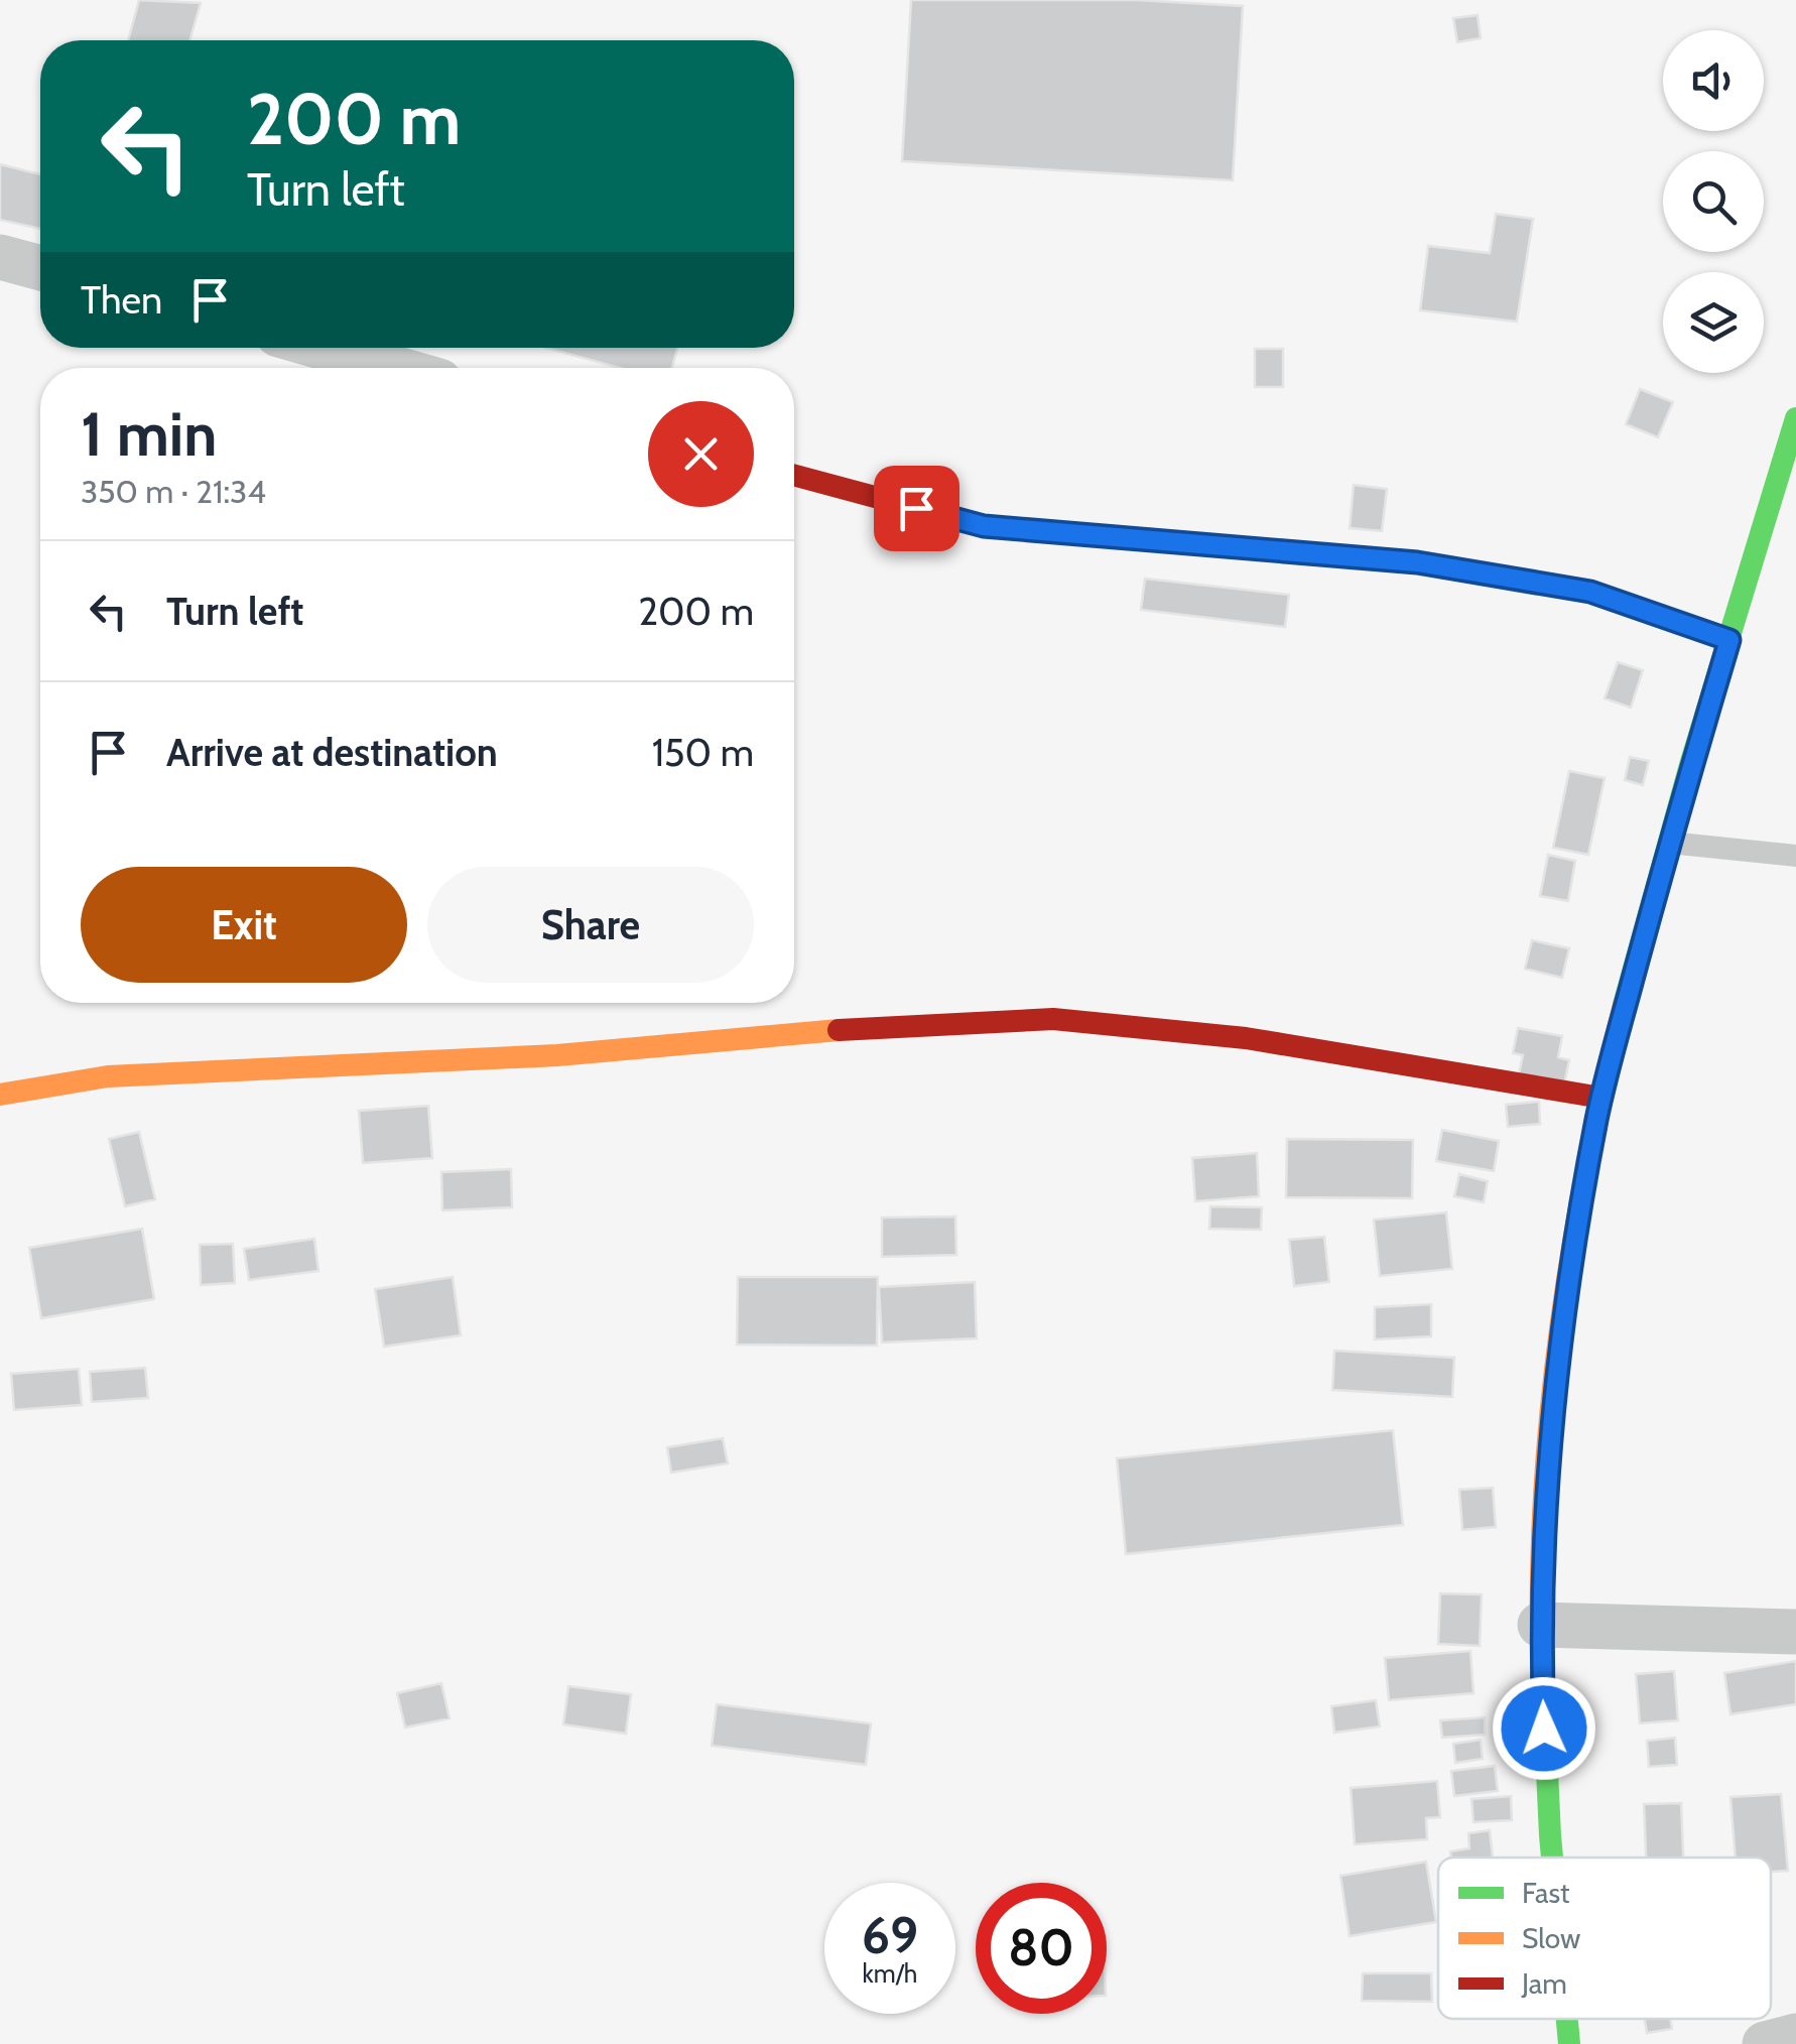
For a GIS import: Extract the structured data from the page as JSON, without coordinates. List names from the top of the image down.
{
  "legend": ["Fast", "Slow", "Jam"],
  "page": {
    "turn": ["200 m", "Turn left"],
    "then": "Then",
    "heading": ["1 min", "350 m · 21:34"],
    "list": [
      {
        "name": "Turn left",
        "value": "200 m"
      },
      {
        "name": "Arrive at destination",
        "value": "150 m"
      }
    ],
    "buttons": ["Exit", "Share"],
    "speed": "69 km/h",
    "limit": "80"
  }
}
